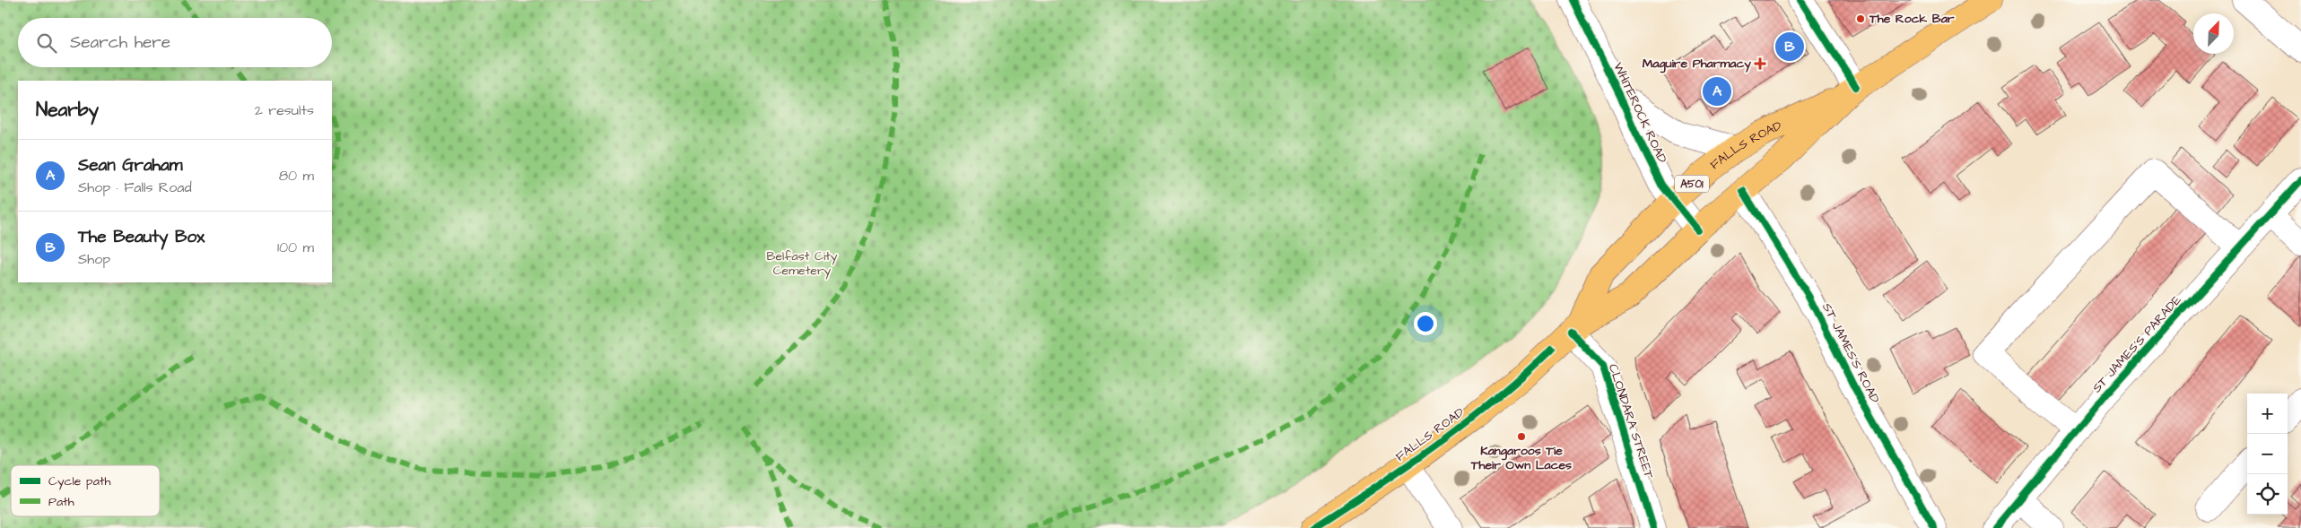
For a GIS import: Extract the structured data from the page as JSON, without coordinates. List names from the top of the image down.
{
  "streets": {
    "main road": ["FALLS ROAD", "A501"],
    "street": [
      "WHITEROCK ROAD",
      "ST JAMES'S PARADE",
      "ST JAMES'S ROAD",
      "CLONDARA STREET"
    ]
  },
  "crossings": [
    ["WHITEROCK ROAD", "FALLS ROAD"],
    ["FALLS ROAD", "ST JAMES'S ROAD"],
    ["FALLS ROAD", "CLONDARA STREET"]
  ],
  "parks": ["Belfast City Cemetery"],
  "places": {
    "other": ["The Rock Bar", "Kangaroos Tie Their Own Laces"],
    "health": ["Maguire Pharmacy"]
  },
  "legend": ["Cycle path", "Path"],
  "north": "top right",
  "page": {
    "search": "Search here",
    "pins": ["B", "A"],
    "heading": ["Nearby", "2 results"],
    "list": [
      {
        "mark": "A",
        "name": "Sean Graham",
        "note": "Shop · Falls Road",
        "value": "80 m"
      },
      {
        "mark": "B",
        "name": "The Beauty Box",
        "note": "Shop",
        "value": "100 m"
      }
    ],
    "map_buttons": ["+", "−"]
  }
}
